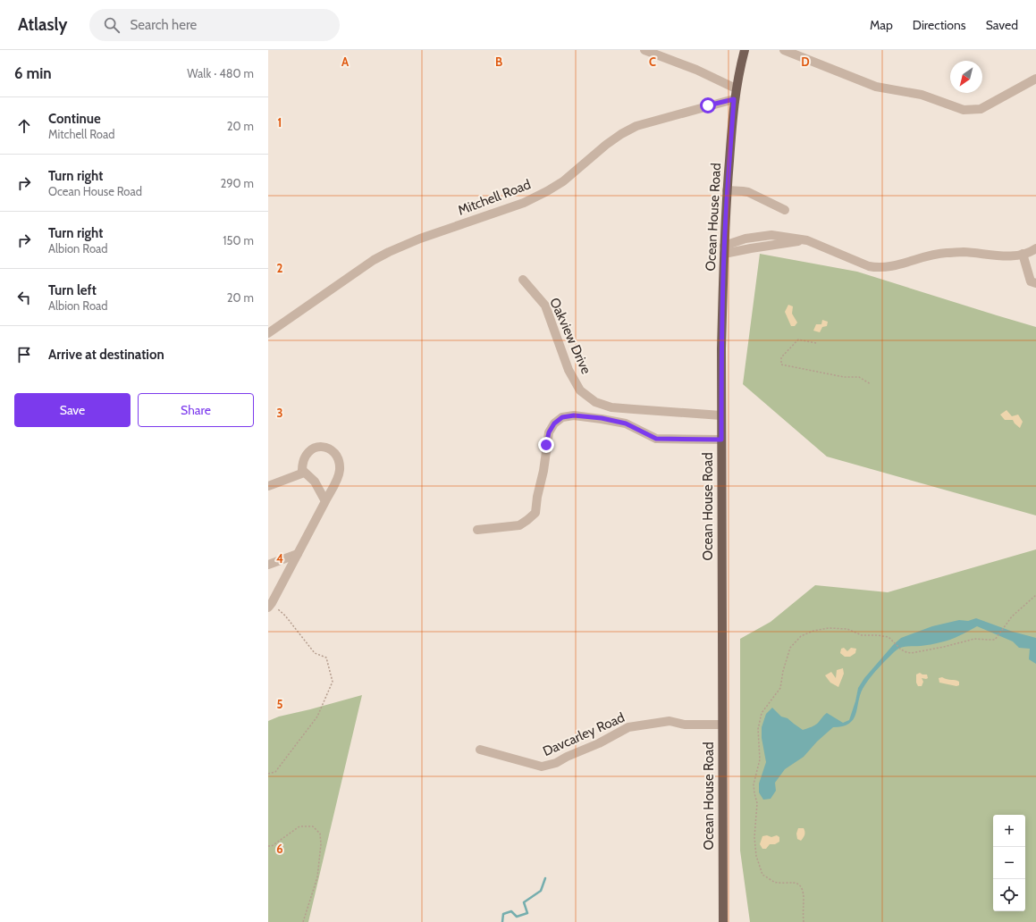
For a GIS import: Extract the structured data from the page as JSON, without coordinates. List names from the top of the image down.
{
  "streets": {
    "main road": ["Ocean House Road"],
    "street": ["Mitchell Road", "Oakview Drive", "Davcarley Road"]
  },
  "crossings": [
    ["Mitchell Road", "Ocean House Road"],
    ["Ocean House Road", "Oakview Drive"],
    ["Ocean House Road", "Davcarley Road"]
  ],
  "north": "bottom left",
  "page": {
    "header": "Atlasly",
    "search": "Search here",
    "nav": ["Map", "Directions", "Saved"],
    "heading": ["6 min", "Walk · 480 m"],
    "list": [
      ["Continue", "Mitchell Road", "20 m"],
      ["Turn right", "Ocean House Road", "290 m"],
      ["Turn right", "Albion Road", "150 m"],
      ["Turn left", "Albion Road", "20 m"],
      "Arrive at destination"
    ],
    "buttons": ["Save", "Share"],
    "map_buttons": ["+", "−"]
  },
  "grid": {
    "columns": [
      "A",
      "B",
      "C",
      "D"
    ],
    "rows": [
      "1",
      "2",
      "3",
      "4",
      "5",
      "6"
    ]
  }
}
